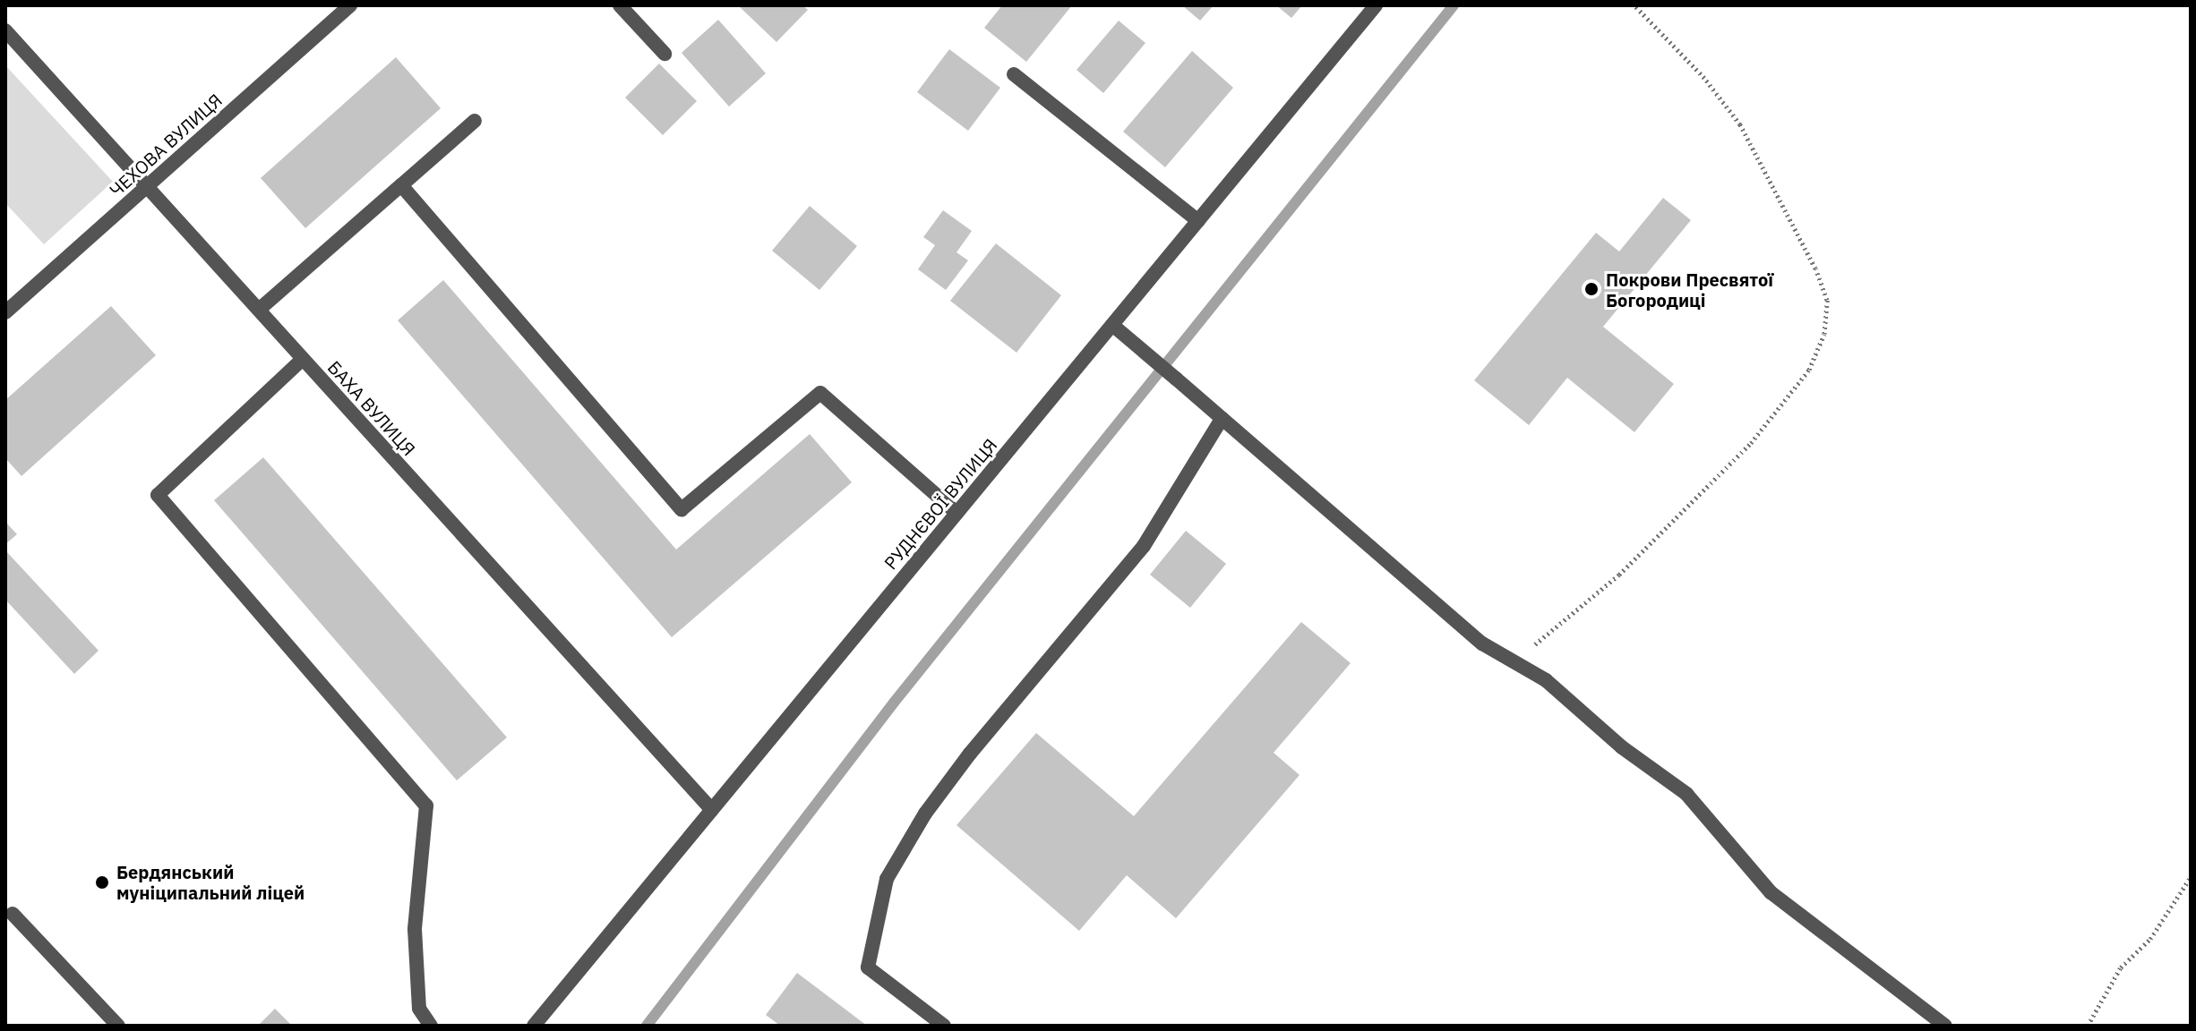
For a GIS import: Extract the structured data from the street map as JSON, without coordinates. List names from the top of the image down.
{
  "streets": {
    "street": ["ЧЕХОВА ВУЛИЦЯ", "БАХА ВУЛИЦЯ", "РУДНЄВОЇ ВУЛИЦЯ"]
  },
  "crossings": [
    ["ЧЕХОВА ВУЛИЦЯ", "БАХА ВУЛИЦЯ"],
    ["БАХА ВУЛИЦЯ", "РУДНЄВОЇ ВУЛИЦЯ"]
  ],
  "places": ["Покрови Пресвятої Богородиці", "Бердянський муніципальний ліцей"]
}
